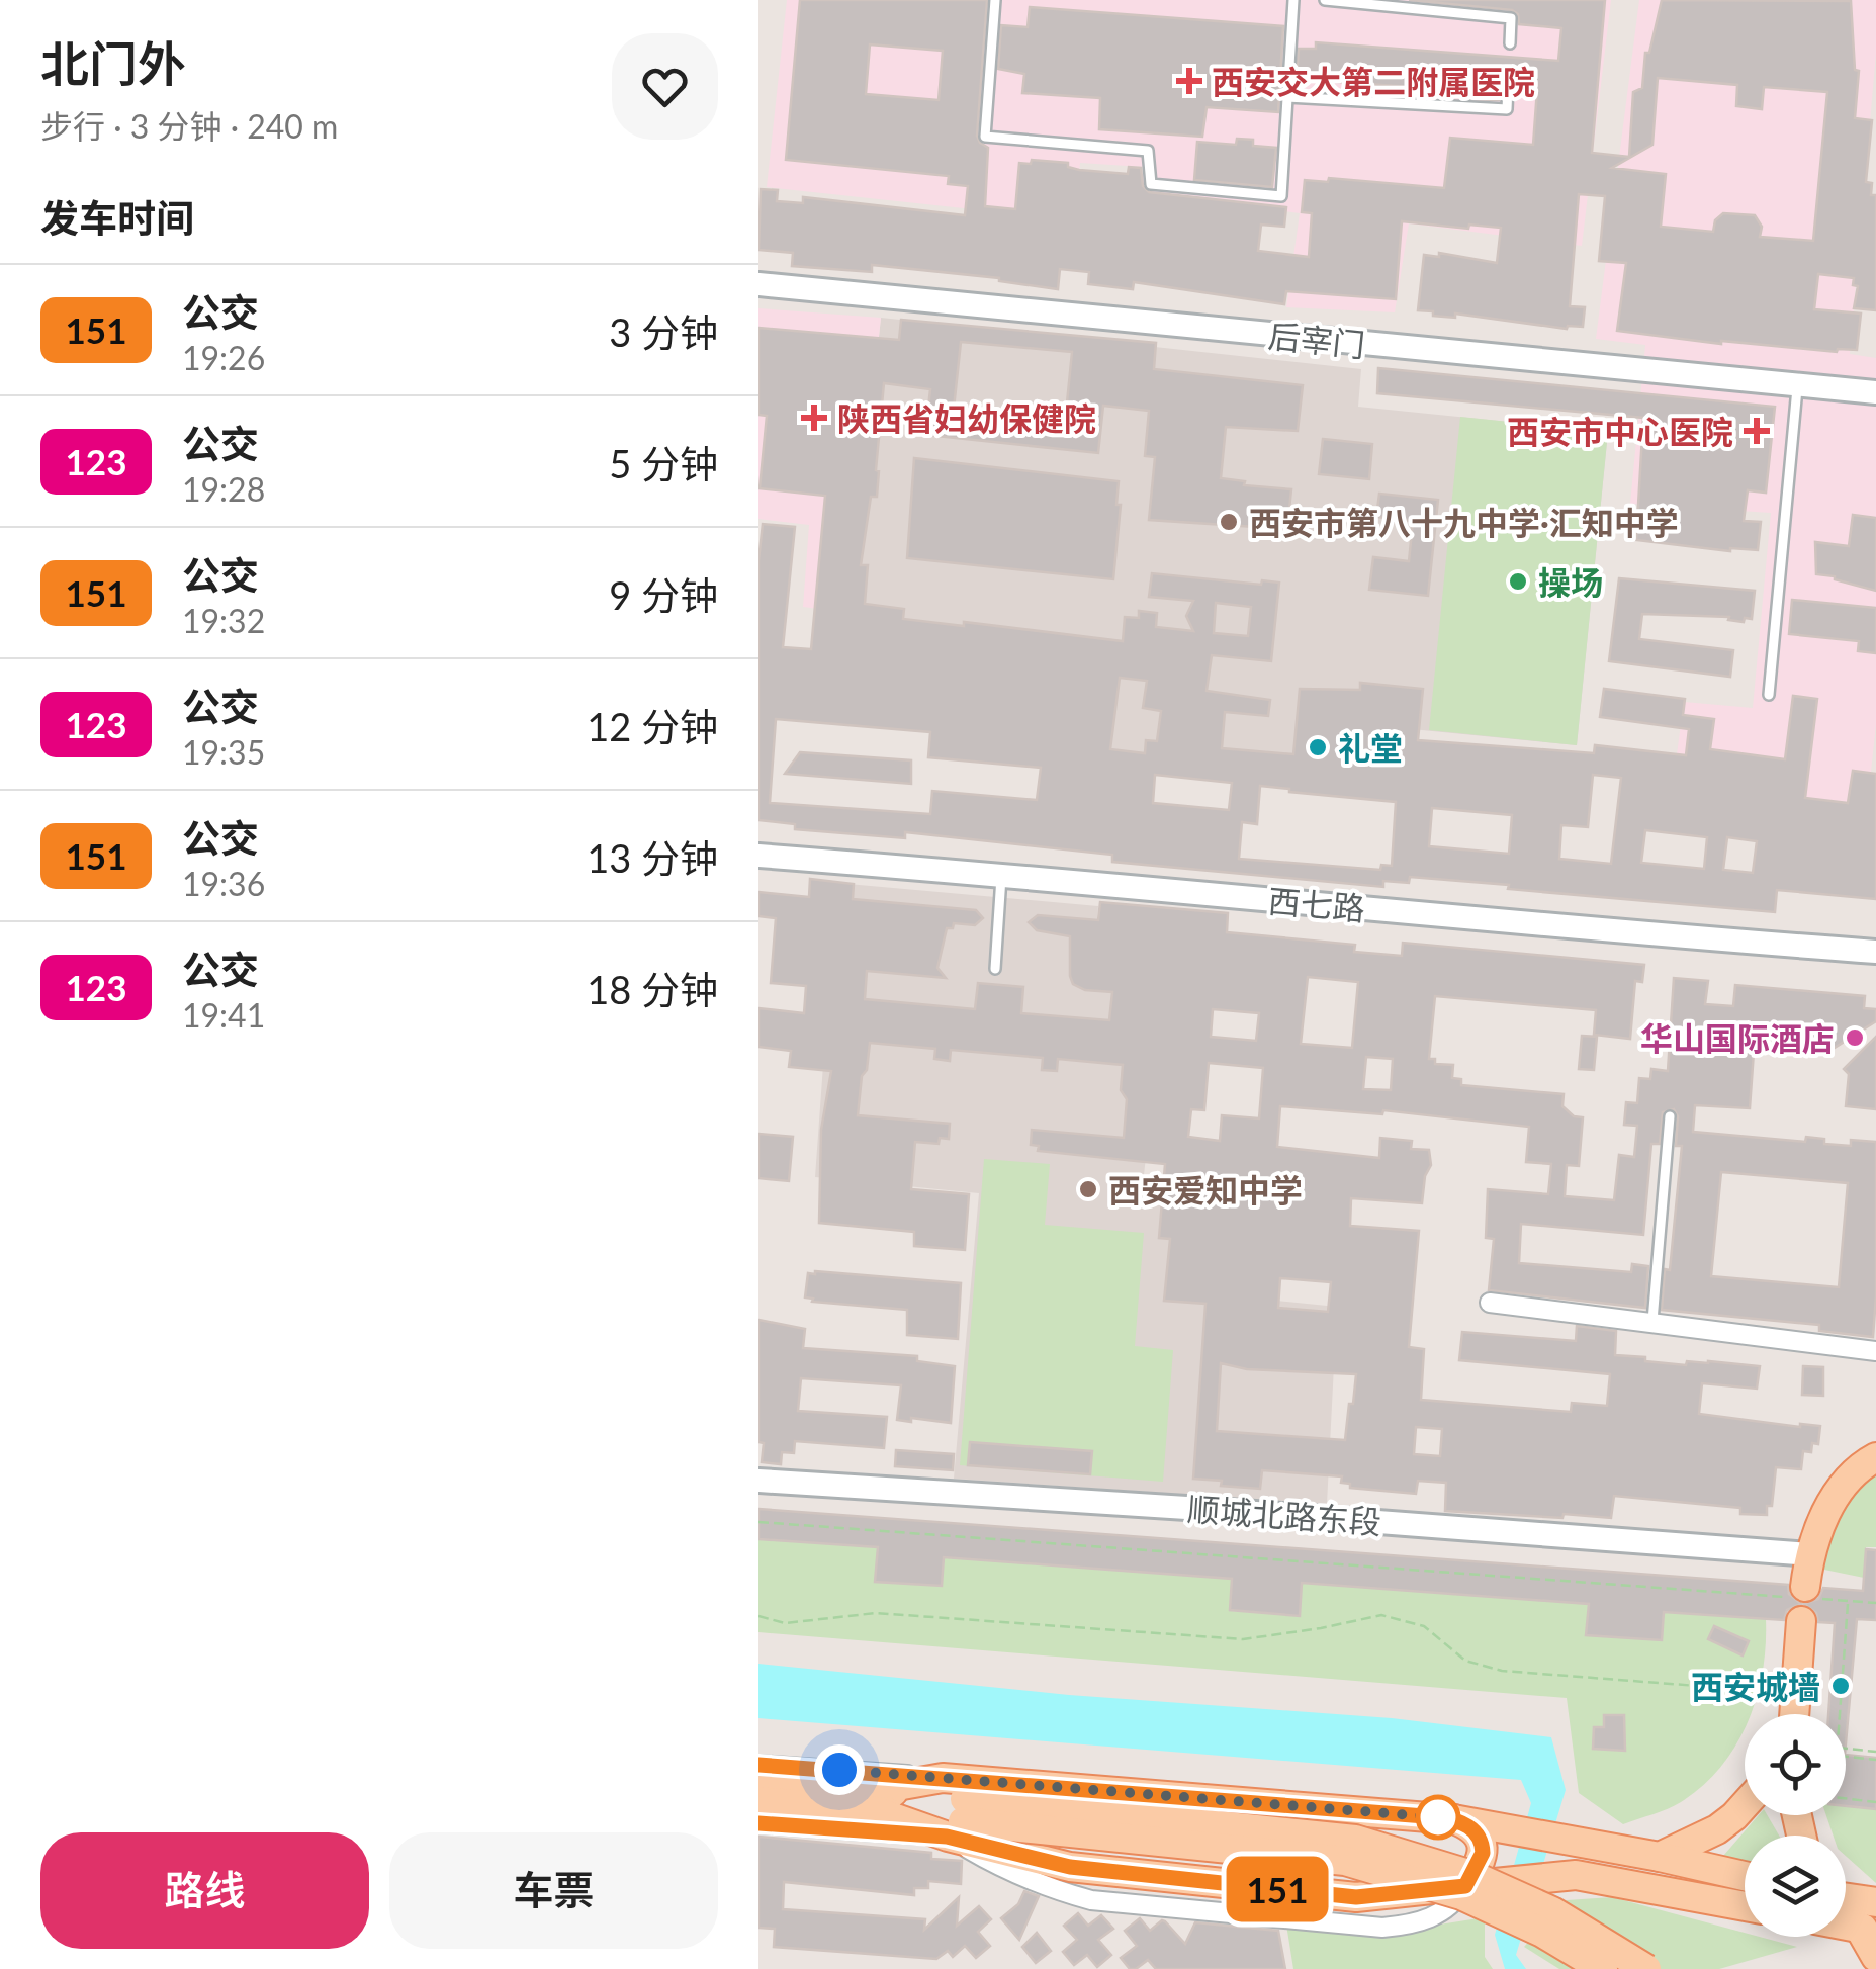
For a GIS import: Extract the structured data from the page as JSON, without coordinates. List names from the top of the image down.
{
  "streets": {
    "street": ["后宰门", "西七路", "顺城北路东段"]
  },
  "places": {
    "health": ["西安交大第二附属医院", "陕西省妇幼保健院", "西安市中心医院"],
    "other": [
      "西安市第八十九中学·汇知中学",
      "操场",
      "礼堂",
      "华山国际酒店",
      "西安爱知中学",
      "西安城墙"
    ]
  },
  "lines": ["bus line 151"],
  "page": {
    "heading": [
      ["北门外", "步行 · 3 分钟 · 240 m"],
      "发车时间"
    ],
    "on_map": "151",
    "list": [
      {
        "mark": "151",
        "name": "公交",
        "note": "19:26",
        "value": "3 分钟"
      },
      {
        "mark": "123",
        "name": "公交",
        "note": "19:28",
        "value": "5 分钟"
      },
      {
        "mark": "151",
        "name": "公交",
        "note": "19:32",
        "value": "9 分钟"
      },
      {
        "mark": "123",
        "name": "公交",
        "note": "19:35",
        "value": "12 分钟"
      },
      {
        "mark": "151",
        "name": "公交",
        "note": "19:36",
        "value": "13 分钟"
      },
      {
        "mark": "123",
        "name": "公交",
        "note": "19:41",
        "value": "18 分钟"
      }
    ],
    "buttons": ["路线", "车票"]
  }
}
